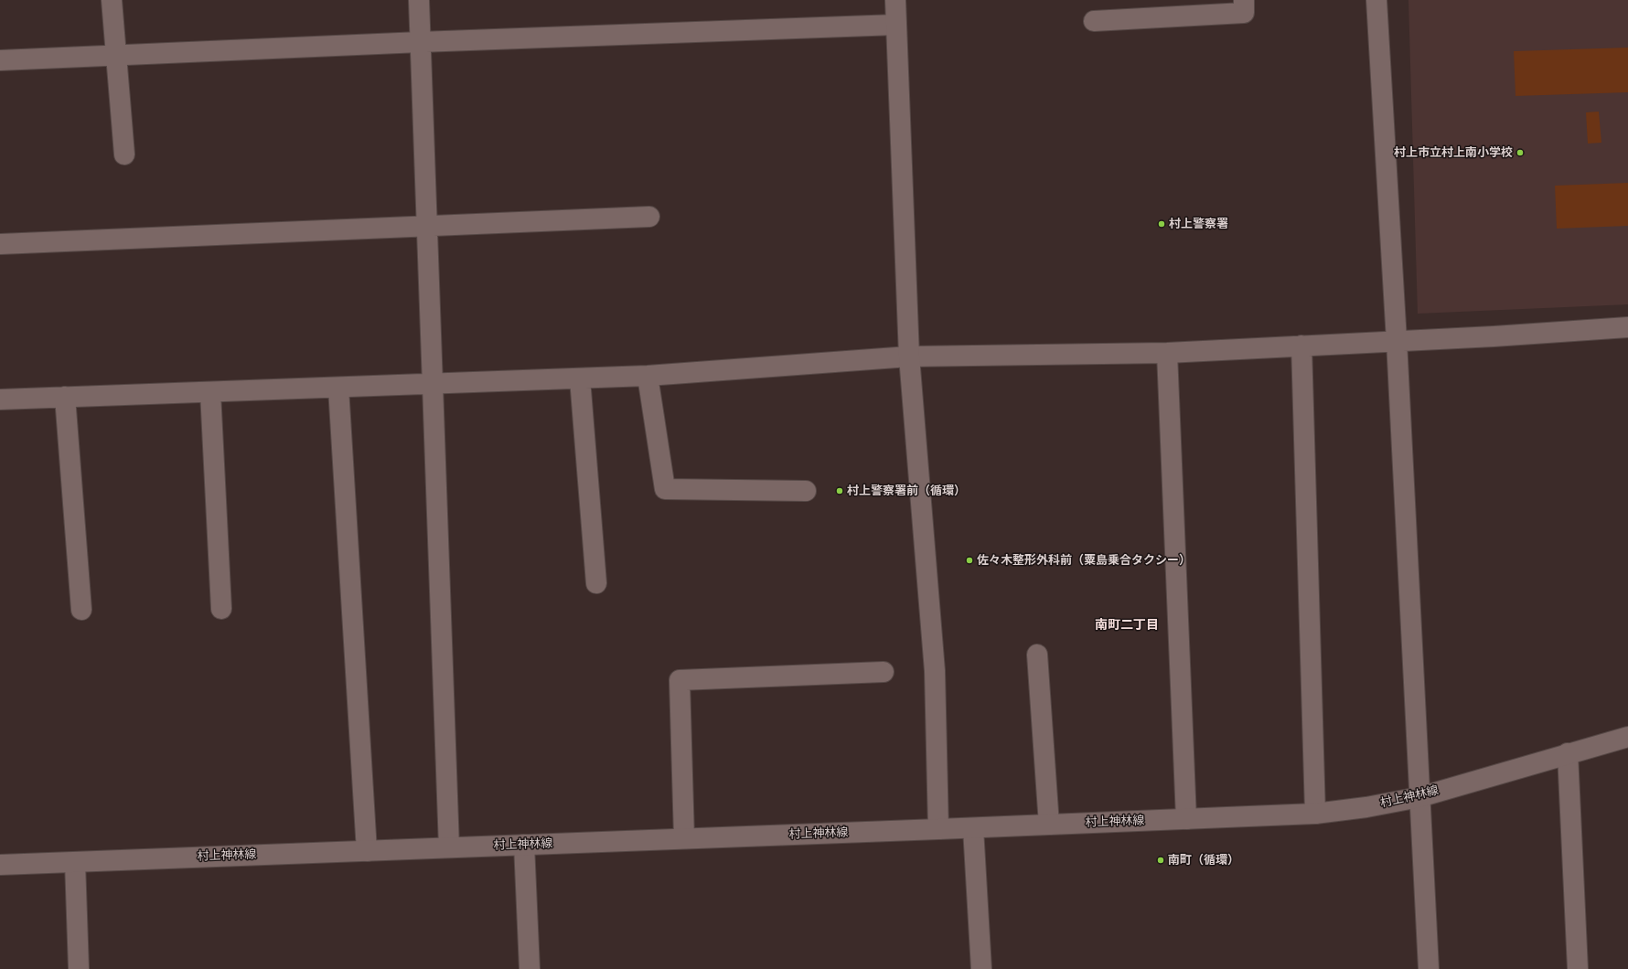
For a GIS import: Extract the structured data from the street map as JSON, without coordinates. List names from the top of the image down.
{
  "streets": {
    "street": ["村上神林線"]
  },
  "districts": ["南町二丁目"],
  "places": [
    "村上市立村上南小学校",
    "村上警察署",
    "村上警察署前（循環）",
    "佐々木整形外科前（粟島乗合タクシー）",
    "南町（循環）"
  ]
}
